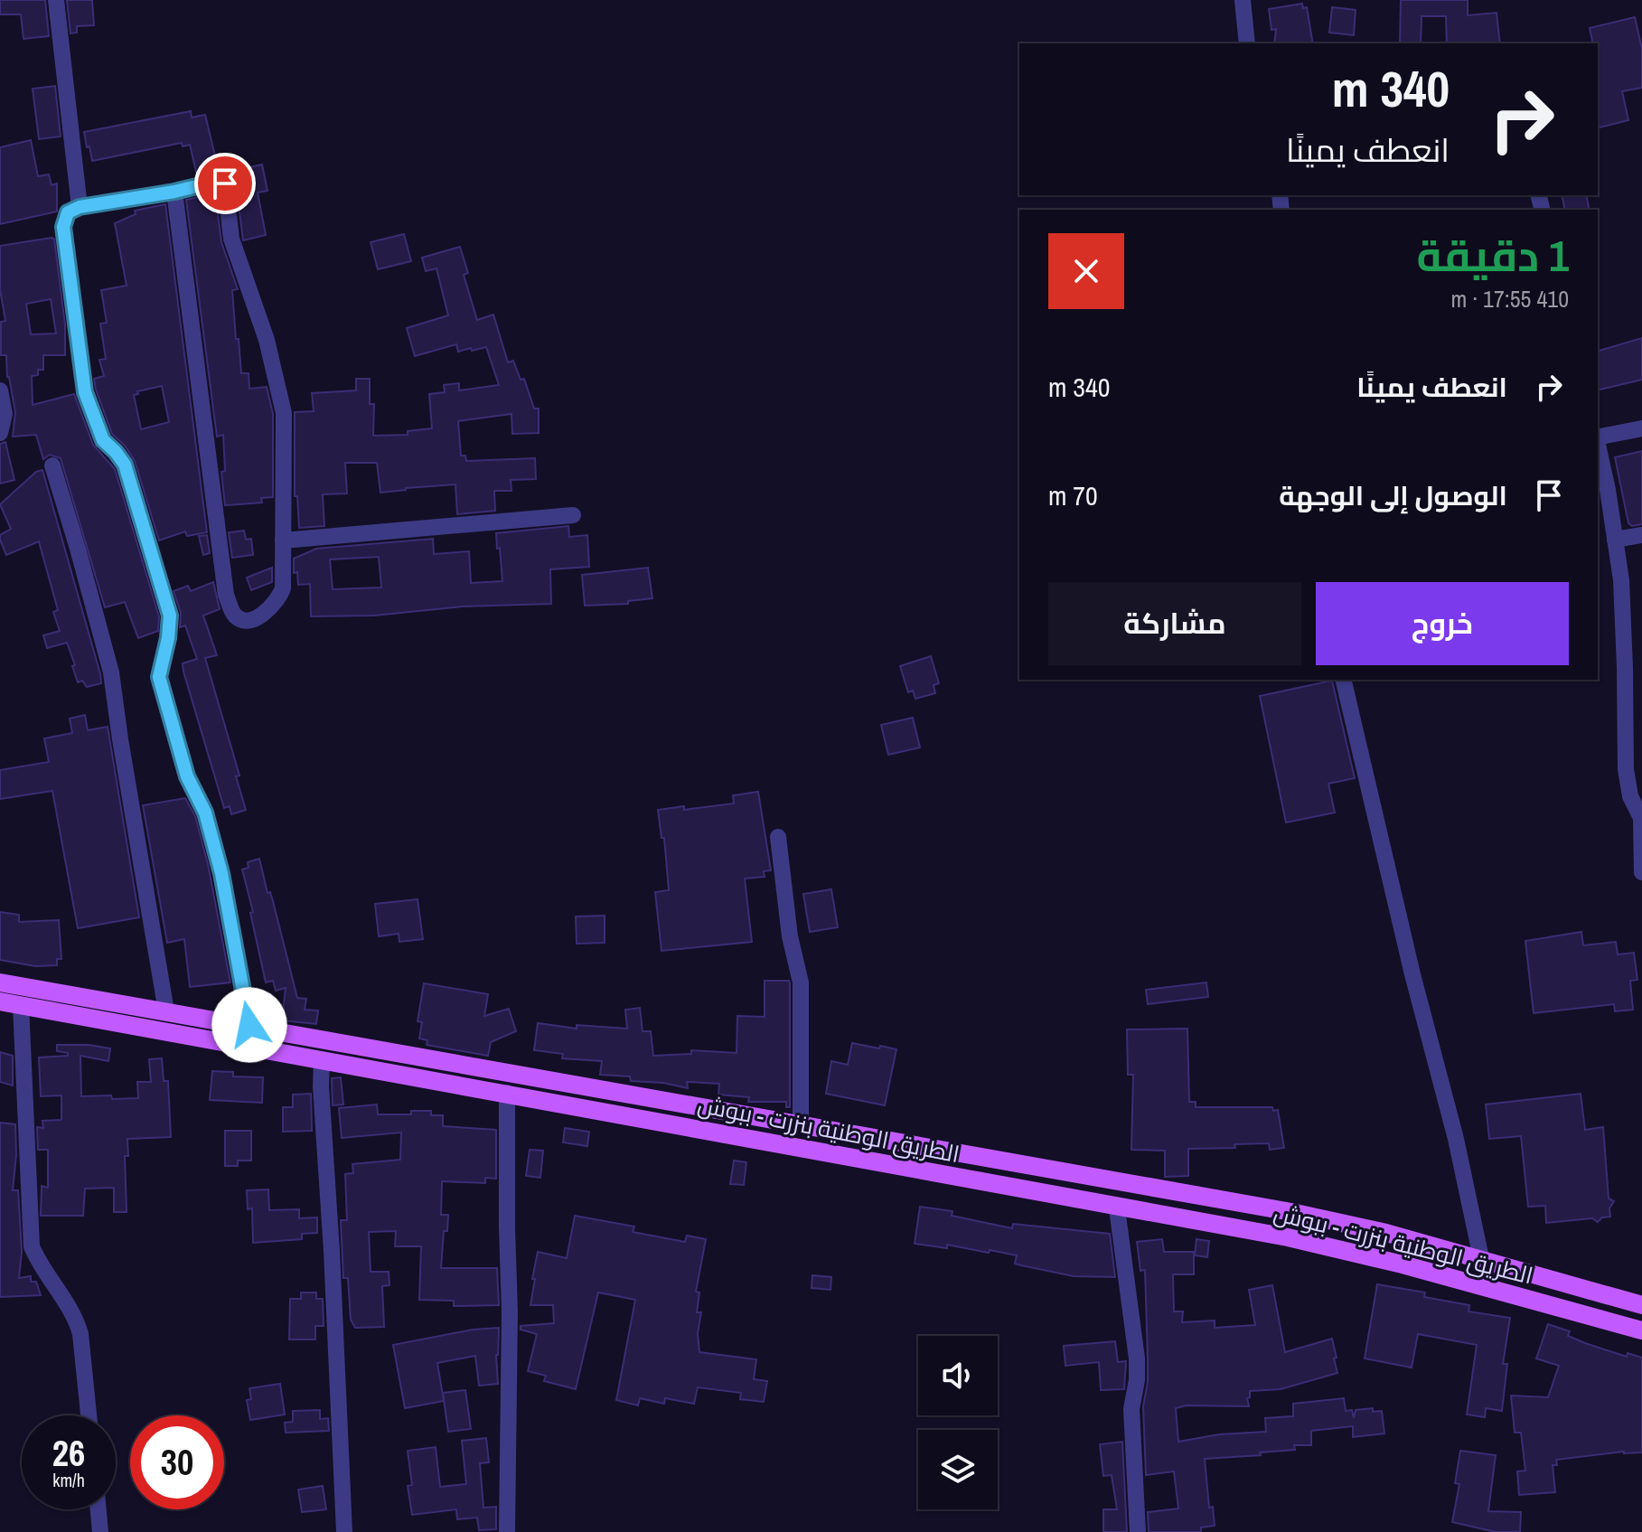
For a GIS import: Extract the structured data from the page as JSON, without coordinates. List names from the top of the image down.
{
  "streets": {
    "main road": ["الطريق الوطنية بنزرت - ببوش"]
  },
  "page": {
    "turn": ["340 m", "انعطف يمينًا"],
    "heading": ["1 دقيقة", "410 m · 17:55"],
    "list": [
      {
        "name": "انعطف يمينًا",
        "value": "340 m"
      },
      {
        "name": "الوصول إلى الوجهة",
        "value": "70 m"
      }
    ],
    "buttons": ["خروج", "مشاركة"],
    "speed": "26 km/h",
    "limit": "30"
  }
}
